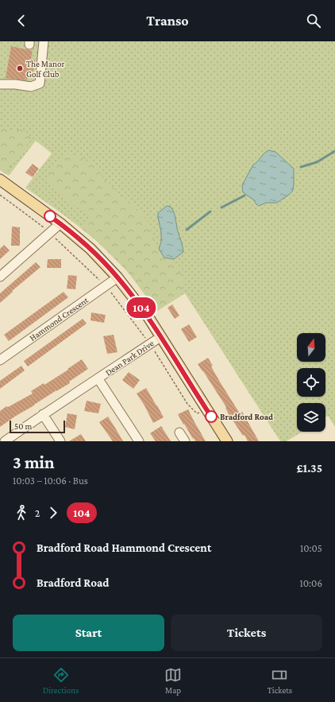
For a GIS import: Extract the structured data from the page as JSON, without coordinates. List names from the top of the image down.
{
  "streets": {
    "street": ["Hammond Crescent", "Dean Park Drive"]
  },
  "places": ["The Manor Golf Club", "Bradford Road"],
  "lines": ["bus line 104"],
  "scale_bar": "50 m",
  "north": "top",
  "page": {
    "header": "Transo",
    "on_map": "104",
    "scale": "50 m",
    "heading": ["3 min", "10:03 – 10:06 · Bus", "£1.35"],
    "legs": ["2", "104"],
    "list": [
      {
        "name": "Bradford Road Hammond Crescent",
        "value": "10:05"
      },
      {
        "name": "Bradford Road",
        "value": "10:06"
      }
    ],
    "buttons": ["Start", "Tickets"],
    "tabs": ["Directions", "Map", "Tickets"]
  }
}
